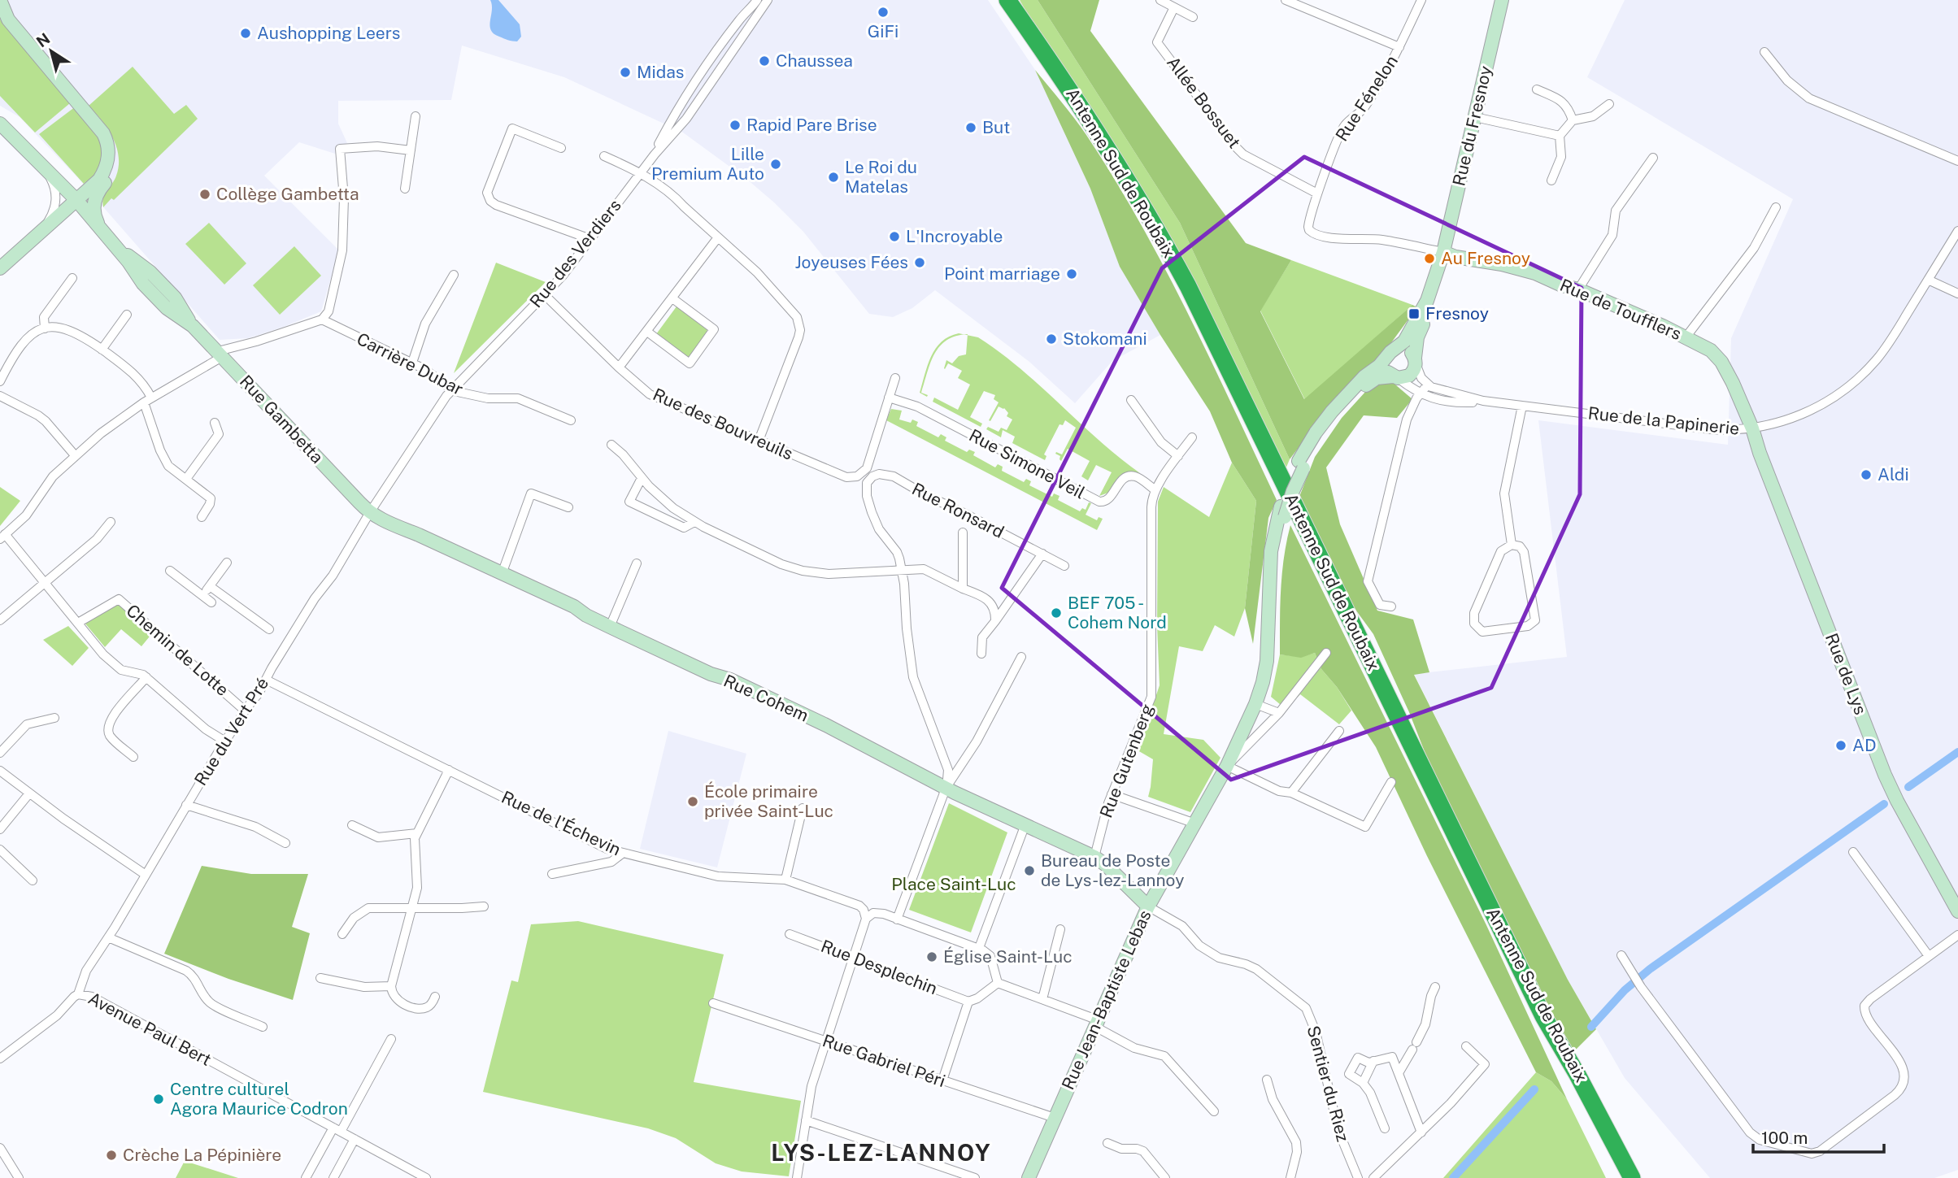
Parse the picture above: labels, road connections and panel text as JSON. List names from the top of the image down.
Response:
{
  "streets": {
    "highway": ["Antenne Sud de Roubaix"],
    "street": [
      "Rue Fénelon",
      "Allée Bossuet",
      "Rue du Fresnoy",
      "Rue des Verdiers",
      "Rue de Toufflers",
      "Carrière Dubar",
      "Rue Gambetta",
      "Rue de la Papinerie",
      "Rue des Bouvreuils",
      "Rue Simone Veil",
      "Rue Ronsard",
      "Chemin de Lotte",
      "Rue de Lys",
      "Rue Cohem",
      "Rue du Vert Pré",
      "Rue Gutenberg",
      "Rue de l'Échevin",
      "Rue Desplechin",
      "Rue Jean-Baptiste Lebas",
      "Avenue Paul Bert",
      "Rue Gabriel Péri",
      "Sentier du Riez"
    ]
  },
  "crossings": [
    ["Rue Fénelon", "Allée Bossuet"],
    ["Rue Fénelon", "Rue du Fresnoy"],
    ["Rue Fénelon", "Rue de Toufflers"],
    ["Rue du Fresnoy", "Rue de Toufflers"],
    ["Rue du Fresnoy", "Rue de la Papinerie"],
    ["Rue du Fresnoy", "Rue Jean-Baptiste Lebas"],
    ["Rue des Verdiers", "Carrière Dubar"],
    ["Rue des Verdiers", "Rue des Bouvreuils"],
    ["Rue des Verdiers", "Rue du Vert Pré"],
    ["Rue de Toufflers", "Rue de la Papinerie"],
    ["Rue de Toufflers", "Rue de Lys"],
    ["Carrière Dubar", "Rue du Vert Pré"],
    ["Rue Gambetta", "Rue Cohem"],
    ["Rue Gambetta", "Rue du Vert Pré"],
    ["Rue de la Papinerie", "Rue de Lys"],
    ["Rue de la Papinerie", "Rue Jean-Baptiste Lebas"],
    ["Rue des Bouvreuils", "Rue Ronsard"],
    ["Rue Simone Veil", "Rue Gutenberg"],
    ["Chemin de Lotte", "Rue du Vert Pré"],
    ["Rue Cohem", "Rue du Vert Pré"],
    ["Rue Cohem", "Rue Gutenberg"],
    ["Rue Cohem", "Rue Jean-Baptiste Lebas"],
    ["Rue Cohem", "Sentier du Riez"],
    ["Rue du Vert Pré", "Rue de l'Échevin"],
    ["Rue du Vert Pré", "Avenue Paul Bert"],
    ["Rue Jean-Baptiste Lebas", "Rue Gabriel Péri"],
    ["Rue Jean-Baptiste Lebas", "Sentier du Riez"]
  ],
  "districts": ["LYS-LEZ-LANNOY"],
  "parks": ["Place Saint-Luc"],
  "places": {
    "other": [
      "GiFi",
      "Aushopping Leers",
      "Chaussea",
      "Midas",
      "Rapid Pare Brise",
      "But",
      "Lille Premium Auto",
      "Le Roi du Matelas",
      "Collège Gambetta",
      "L'Incroyable",
      "Au Fresnoy",
      "Joyeuses Fées",
      "Point marriage",
      "Stokomani",
      "Aldi",
      "BEF 705 - Cohem Nord",
      "AD",
      "École primaire privée Saint-Luc",
      "Bureau de Poste de Lys-lez-Lannoy",
      "Église Saint-Luc",
      "Centre culturel Agora Maurice Codron",
      "Crèche La Pépinière"
    ],
    "transit": ["Fresnoy"]
  },
  "scale_bar": "100 m",
  "north": "top left"
}
